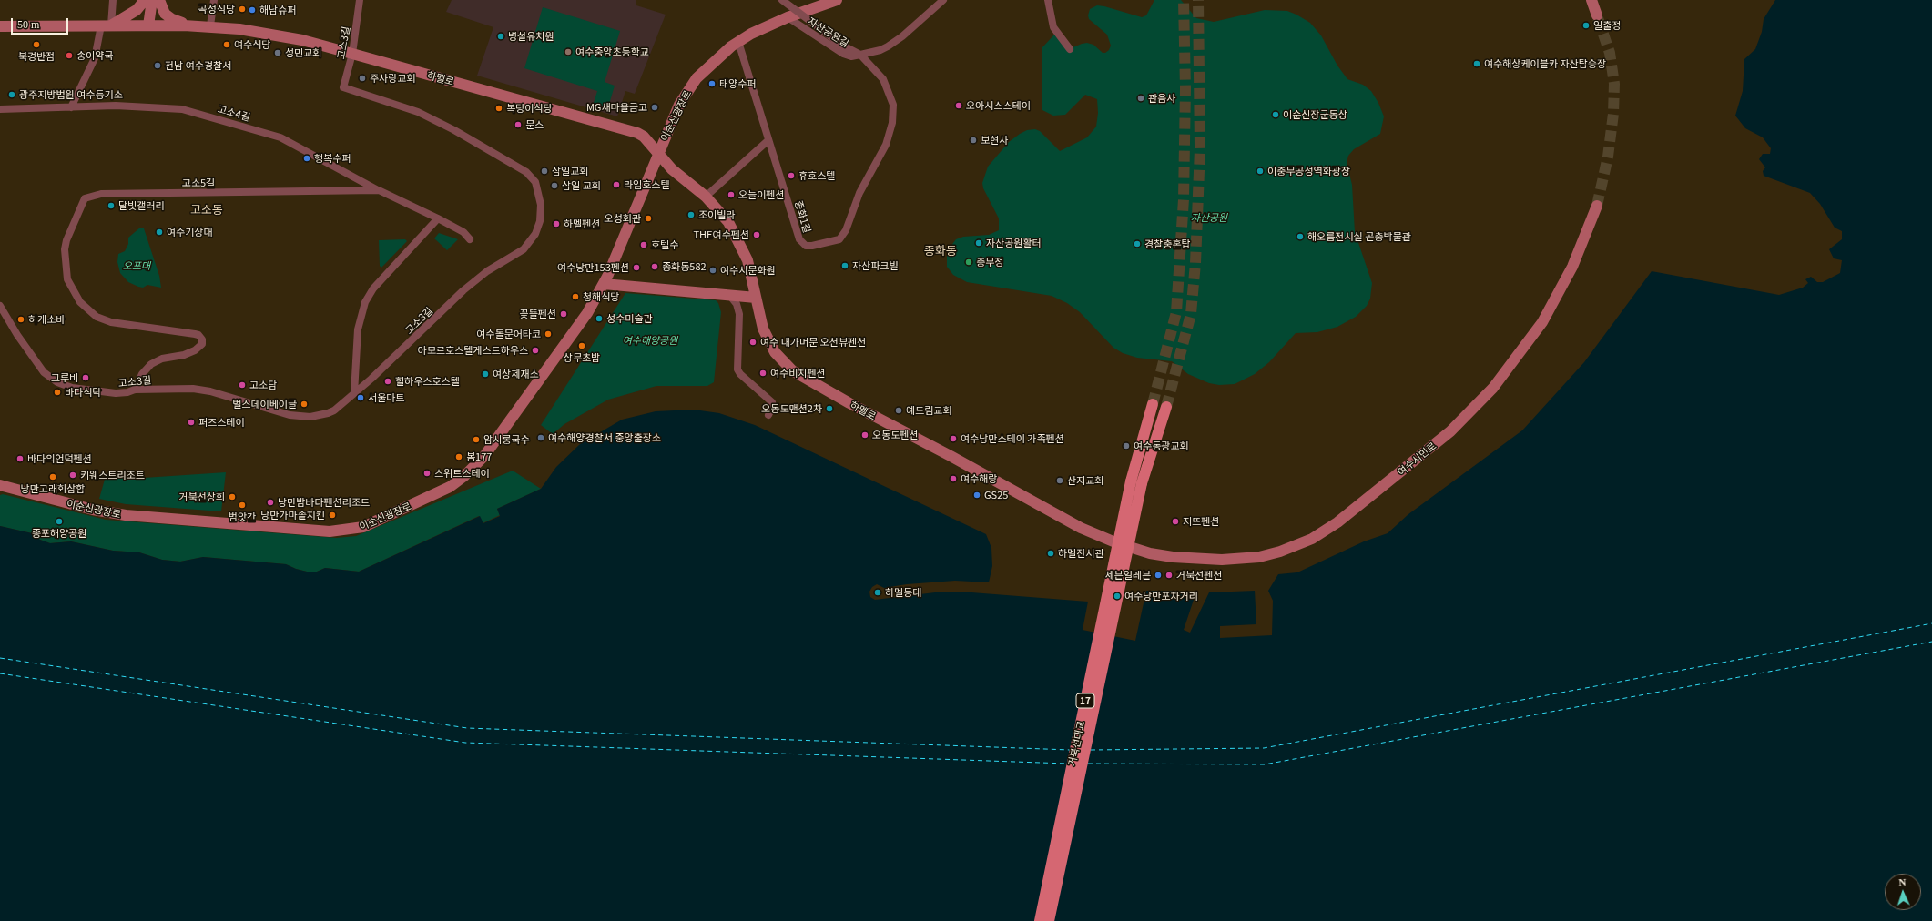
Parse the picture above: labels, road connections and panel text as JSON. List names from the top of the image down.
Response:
{
  "streets": {
    "main road": ["17", "거북선대교"],
    "street": [
      "자산공원길",
      "고소3길",
      "하멜로",
      "고소4길",
      "이순신광장로",
      "고소5길",
      "종화1길",
      "여수시민로"
    ]
  },
  "crossings": [
    ["자산공원길", "이순신광장로"],
    ["자산공원길", "종화1길"],
    ["고소3길", "하멜로"],
    ["고소3길", "고소5길"],
    ["하멜로", "이순신광장로"],
    ["하멜로", "여수시민로"],
    ["고소4길", "고소5길"],
    ["이순신광장로", "종화1길"]
  ],
  "districts": ["고소동", "종화동"],
  "parks": ["자산공원", "오포대", "여수해양공원"],
  "places": [
    "곡성식당",
    "해남슈퍼",
    "일출정",
    "병설유치원",
    "북경반점",
    "여수식당",
    "여수중앙초등학교",
    "성민교회",
    "송이약국",
    "여수해상케이블카 자산탑승장",
    "전남 여수경찰서",
    "주사랑교회",
    "태양수퍼",
    "광주지방법원 여수등기소",
    "관음사",
    "오아시스스테이",
    "MG새마을금고",
    "복덩이식당",
    "이순신장군동상",
    "문스",
    "보현사",
    "행복수퍼",
    "삼일교회",
    "이충무공성역화광장",
    "휴호스텔",
    "라임호스텔",
    "삼일 교회",
    "오늘이펜션",
    "달빛갤러리",
    "조이빌라",
    "오성회관",
    "하멜펜션",
    "여수기상대",
    "THE여수펜션",
    "해오름전시실 곤충박물관",
    "자산공원활터",
    "경찰충혼탑",
    "호텔수",
    "충무정",
    "자산파크빌",
    "종화동582",
    "여수낭만153펜션",
    "여수시문화원",
    "청해식당",
    "꽃뜰펜션",
    "성수미술관",
    "히게소바",
    "여수돌문어타코",
    "여수 내가머문 오션뷰펜션",
    "상무초밥",
    "아모르호스텔게스트하우스",
    "여수비치펜션",
    "여상제재소",
    "그루비",
    "힐하우스호스텔",
    "고소담",
    "바다식탁",
    "서울마트",
    "벌스데이베이글",
    "오동도맨션2차",
    "예드림교회",
    "퍼즈스테이",
    "오동도펜션",
    "여수해양경찰서 중앙출장소",
    "여수낭만스테이 가족펜션",
    "암시롱국수",
    "여수동광교회",
    "봄177",
    "바다의언덕펜션",
    "스위트스테이",
    "키웨스트리조트",
    "낭만고래회삼합",
    "여수해랑",
    "산지교회",
    "GS25",
    "거북선상회",
    "낭만밤바다펜션리조트",
    "범앗간",
    "낭만가마솥치킨",
    "종포해양공원",
    "지뜨펜션",
    "하멜전시관",
    "세븐일레븐",
    "거북선펜션",
    "하멜등대",
    "여수낭만포차거리"
  ],
  "scale_bar": "50 m",
  "north": "top"
}
